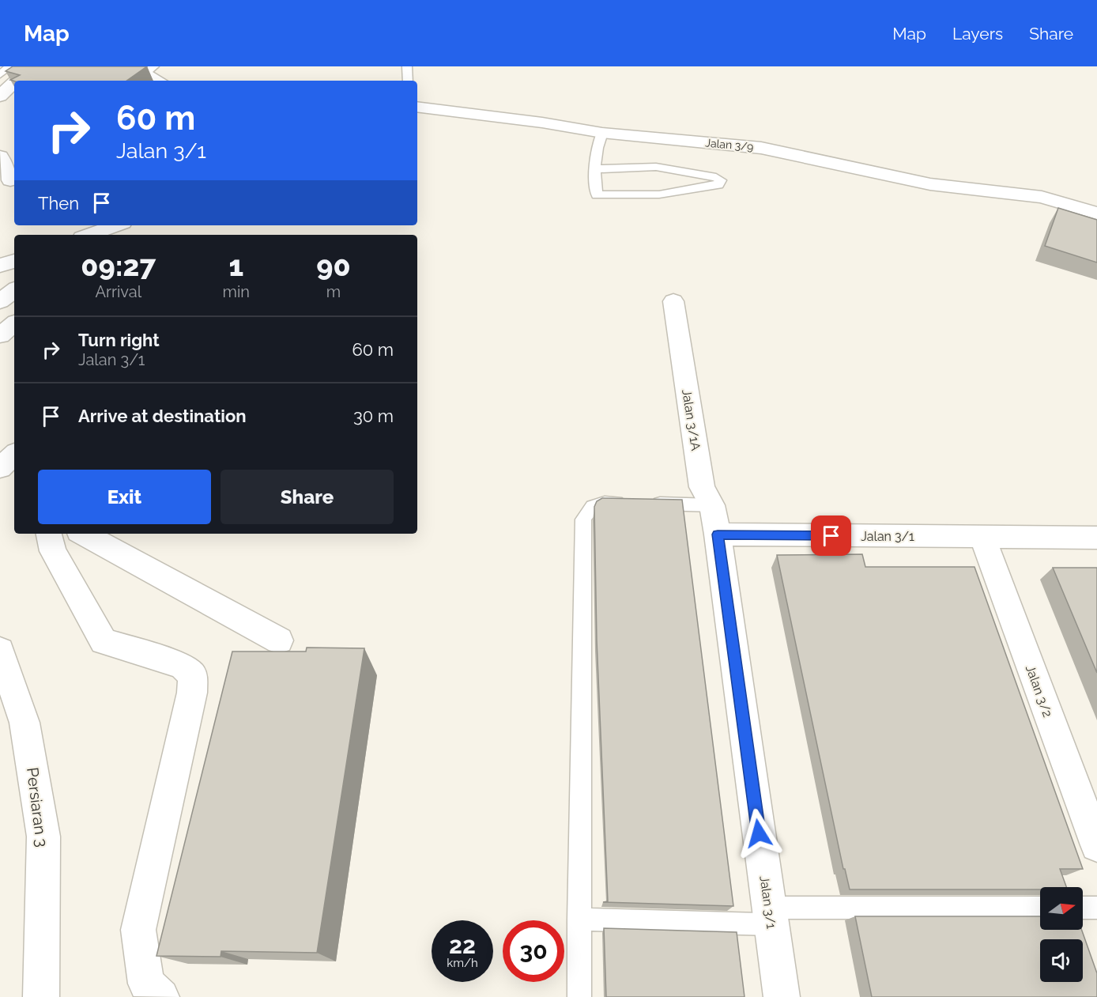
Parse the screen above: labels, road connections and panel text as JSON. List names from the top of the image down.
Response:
{
  "streets": {
    "street": [
      "Jalan 3/9",
      "Jalan 3/1A",
      "Jalan 3/1",
      "Jalan 3/2",
      "Persiaran 3"
    ]
  },
  "crossings": [
    ["Jalan 3/1A", "Jalan 3/1"],
    ["Jalan 3/1", "Jalan 3/2"]
  ],
  "north": "right",
  "page": {
    "header": "Map",
    "nav": ["Map", "Layers", "Share"],
    "turn": ["60 m", "Jalan 3/1"],
    "then": "Then",
    "eta": [
      "09:27",
      "Arrival",
      "1",
      "min",
      "90",
      "m"
    ],
    "list": [
      {
        "name": "Turn right",
        "note": "Jalan 3/1",
        "value": "60 m"
      },
      {
        "name": "Arrive at destination",
        "value": "30 m"
      }
    ],
    "buttons": ["Exit", "Share"],
    "speed": "22 km/h",
    "limit": "30"
  }
}
